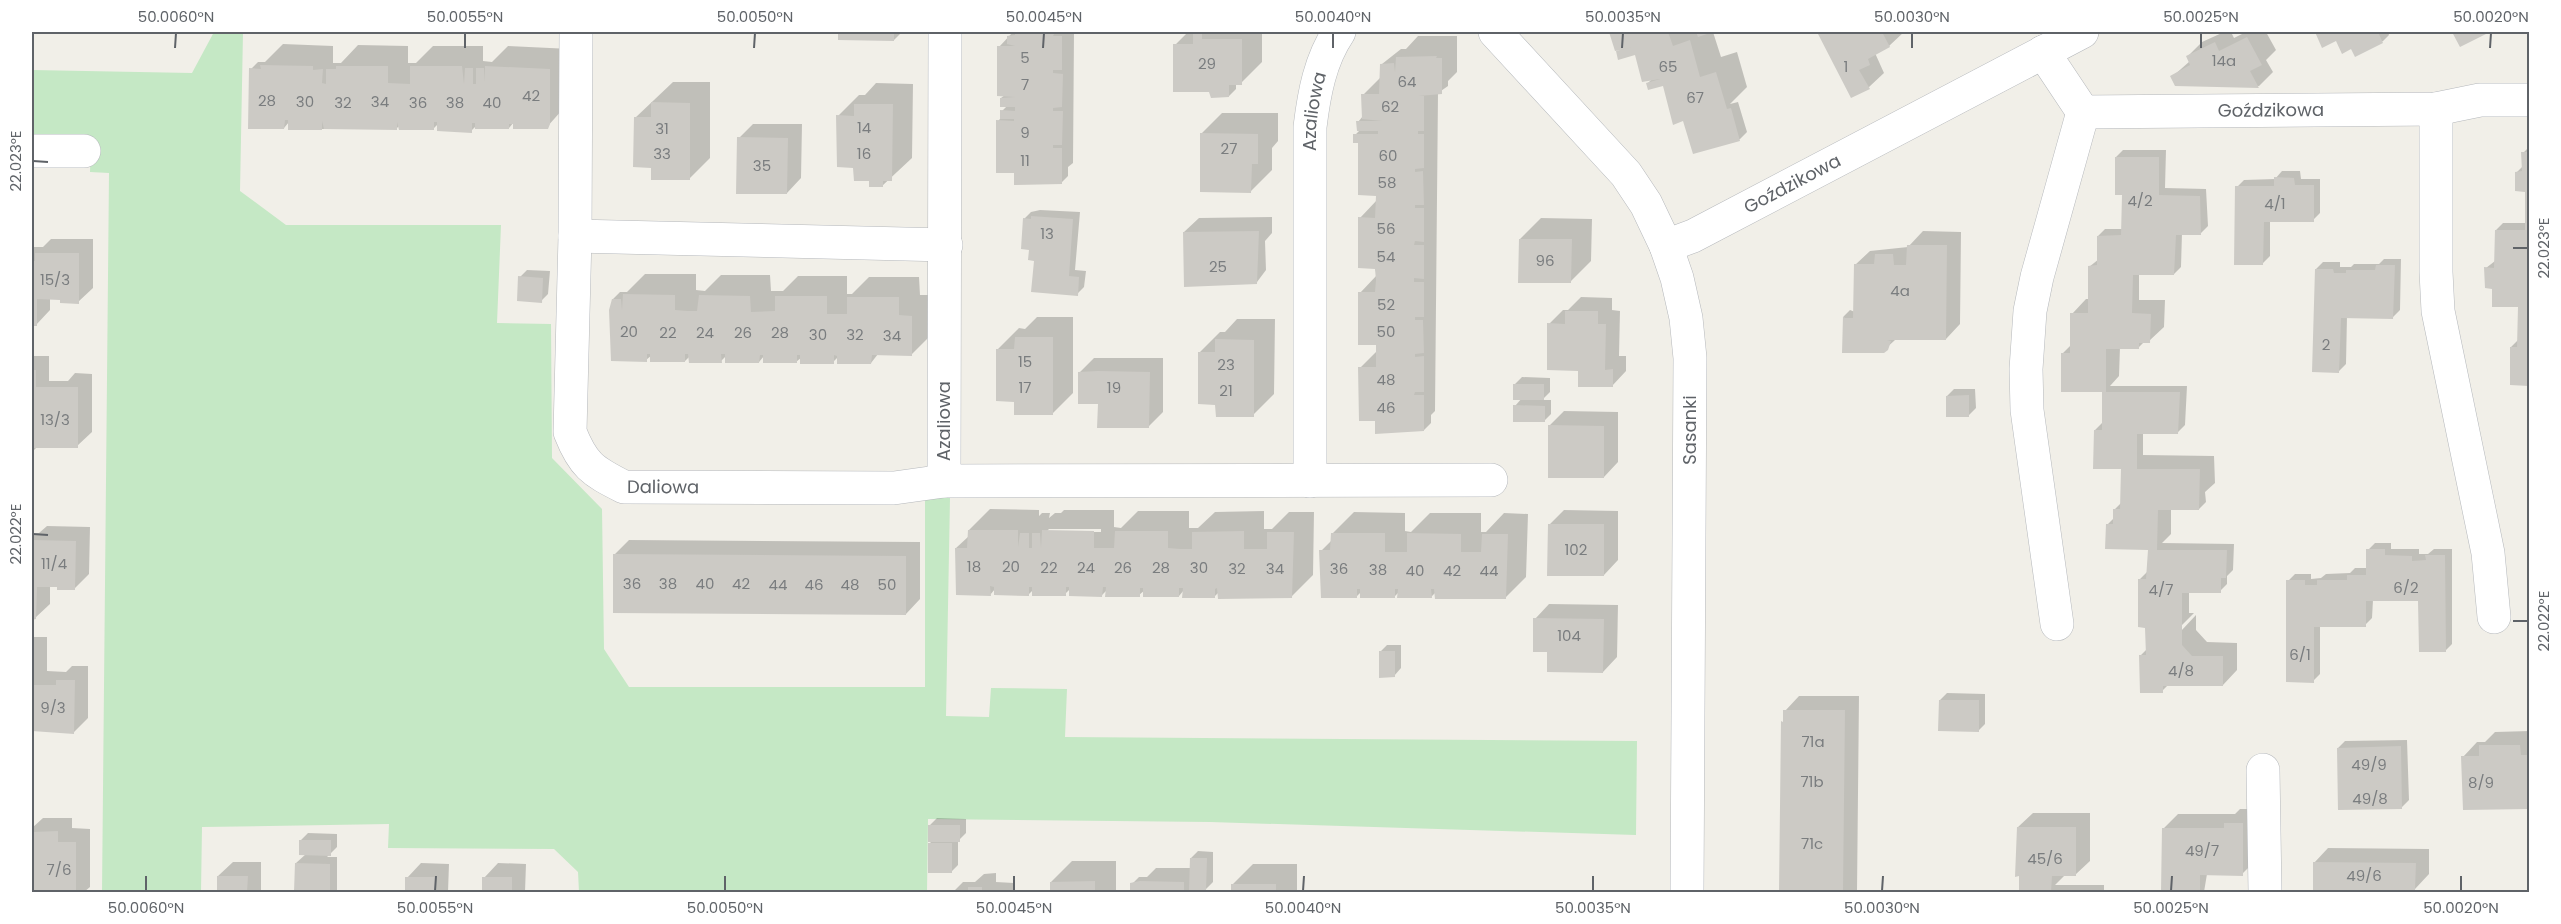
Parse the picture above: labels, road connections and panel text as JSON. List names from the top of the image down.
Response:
{
  "streets": {
    "street": [
      "Goździkowa",
      "Azaliowa",
      "Sasanki",
      "Daliowa"
    ]
  },
  "crossings": [
    ["Goździkowa", "Sasanki"],
    ["Azaliowa", "Daliowa"]
  ],
  "house_numbers": [
    "5",
    "14a",
    "29",
    "65",
    "1",
    "64",
    "7",
    "42",
    "67",
    "28",
    "30",
    "34",
    "32",
    "36",
    "38",
    "40",
    "62",
    "14",
    "31",
    "9",
    "27",
    "33",
    "16",
    "60",
    "11",
    "35",
    "58",
    "4/2",
    "4/1",
    "56",
    "13",
    "54",
    "96",
    "25",
    "15/3",
    "4a",
    "52",
    "20",
    "50",
    "22",
    "24",
    "26",
    "28",
    "30",
    "32",
    "34",
    "2",
    "15",
    "23",
    "48",
    "17",
    "19",
    "21",
    "46",
    "13/3",
    "102",
    "11/4",
    "18",
    "20",
    "22",
    "24",
    "26",
    "28",
    "30",
    "32",
    "34",
    "36",
    "38",
    "40",
    "42",
    "44",
    "36",
    "38",
    "40",
    "42",
    "44",
    "46",
    "48",
    "50",
    "6/2",
    "4/7",
    "104",
    "6/1",
    "4/8",
    "9/3",
    "71a",
    "49/9",
    "71b",
    "8/9",
    "49/8",
    "71c",
    "49/7",
    "45/6",
    "7/6",
    "49/6"
  ],
  "coordinates": [
    "50.0060°N",
    "50.0055°N",
    "50.0050°N",
    "50.0045°N",
    "50.0040°N",
    "50.0035°N",
    "50.0030°N",
    "50.0025°N",
    "50.0020°N",
    "22.023°E",
    "22.022°E"
  ]
}
